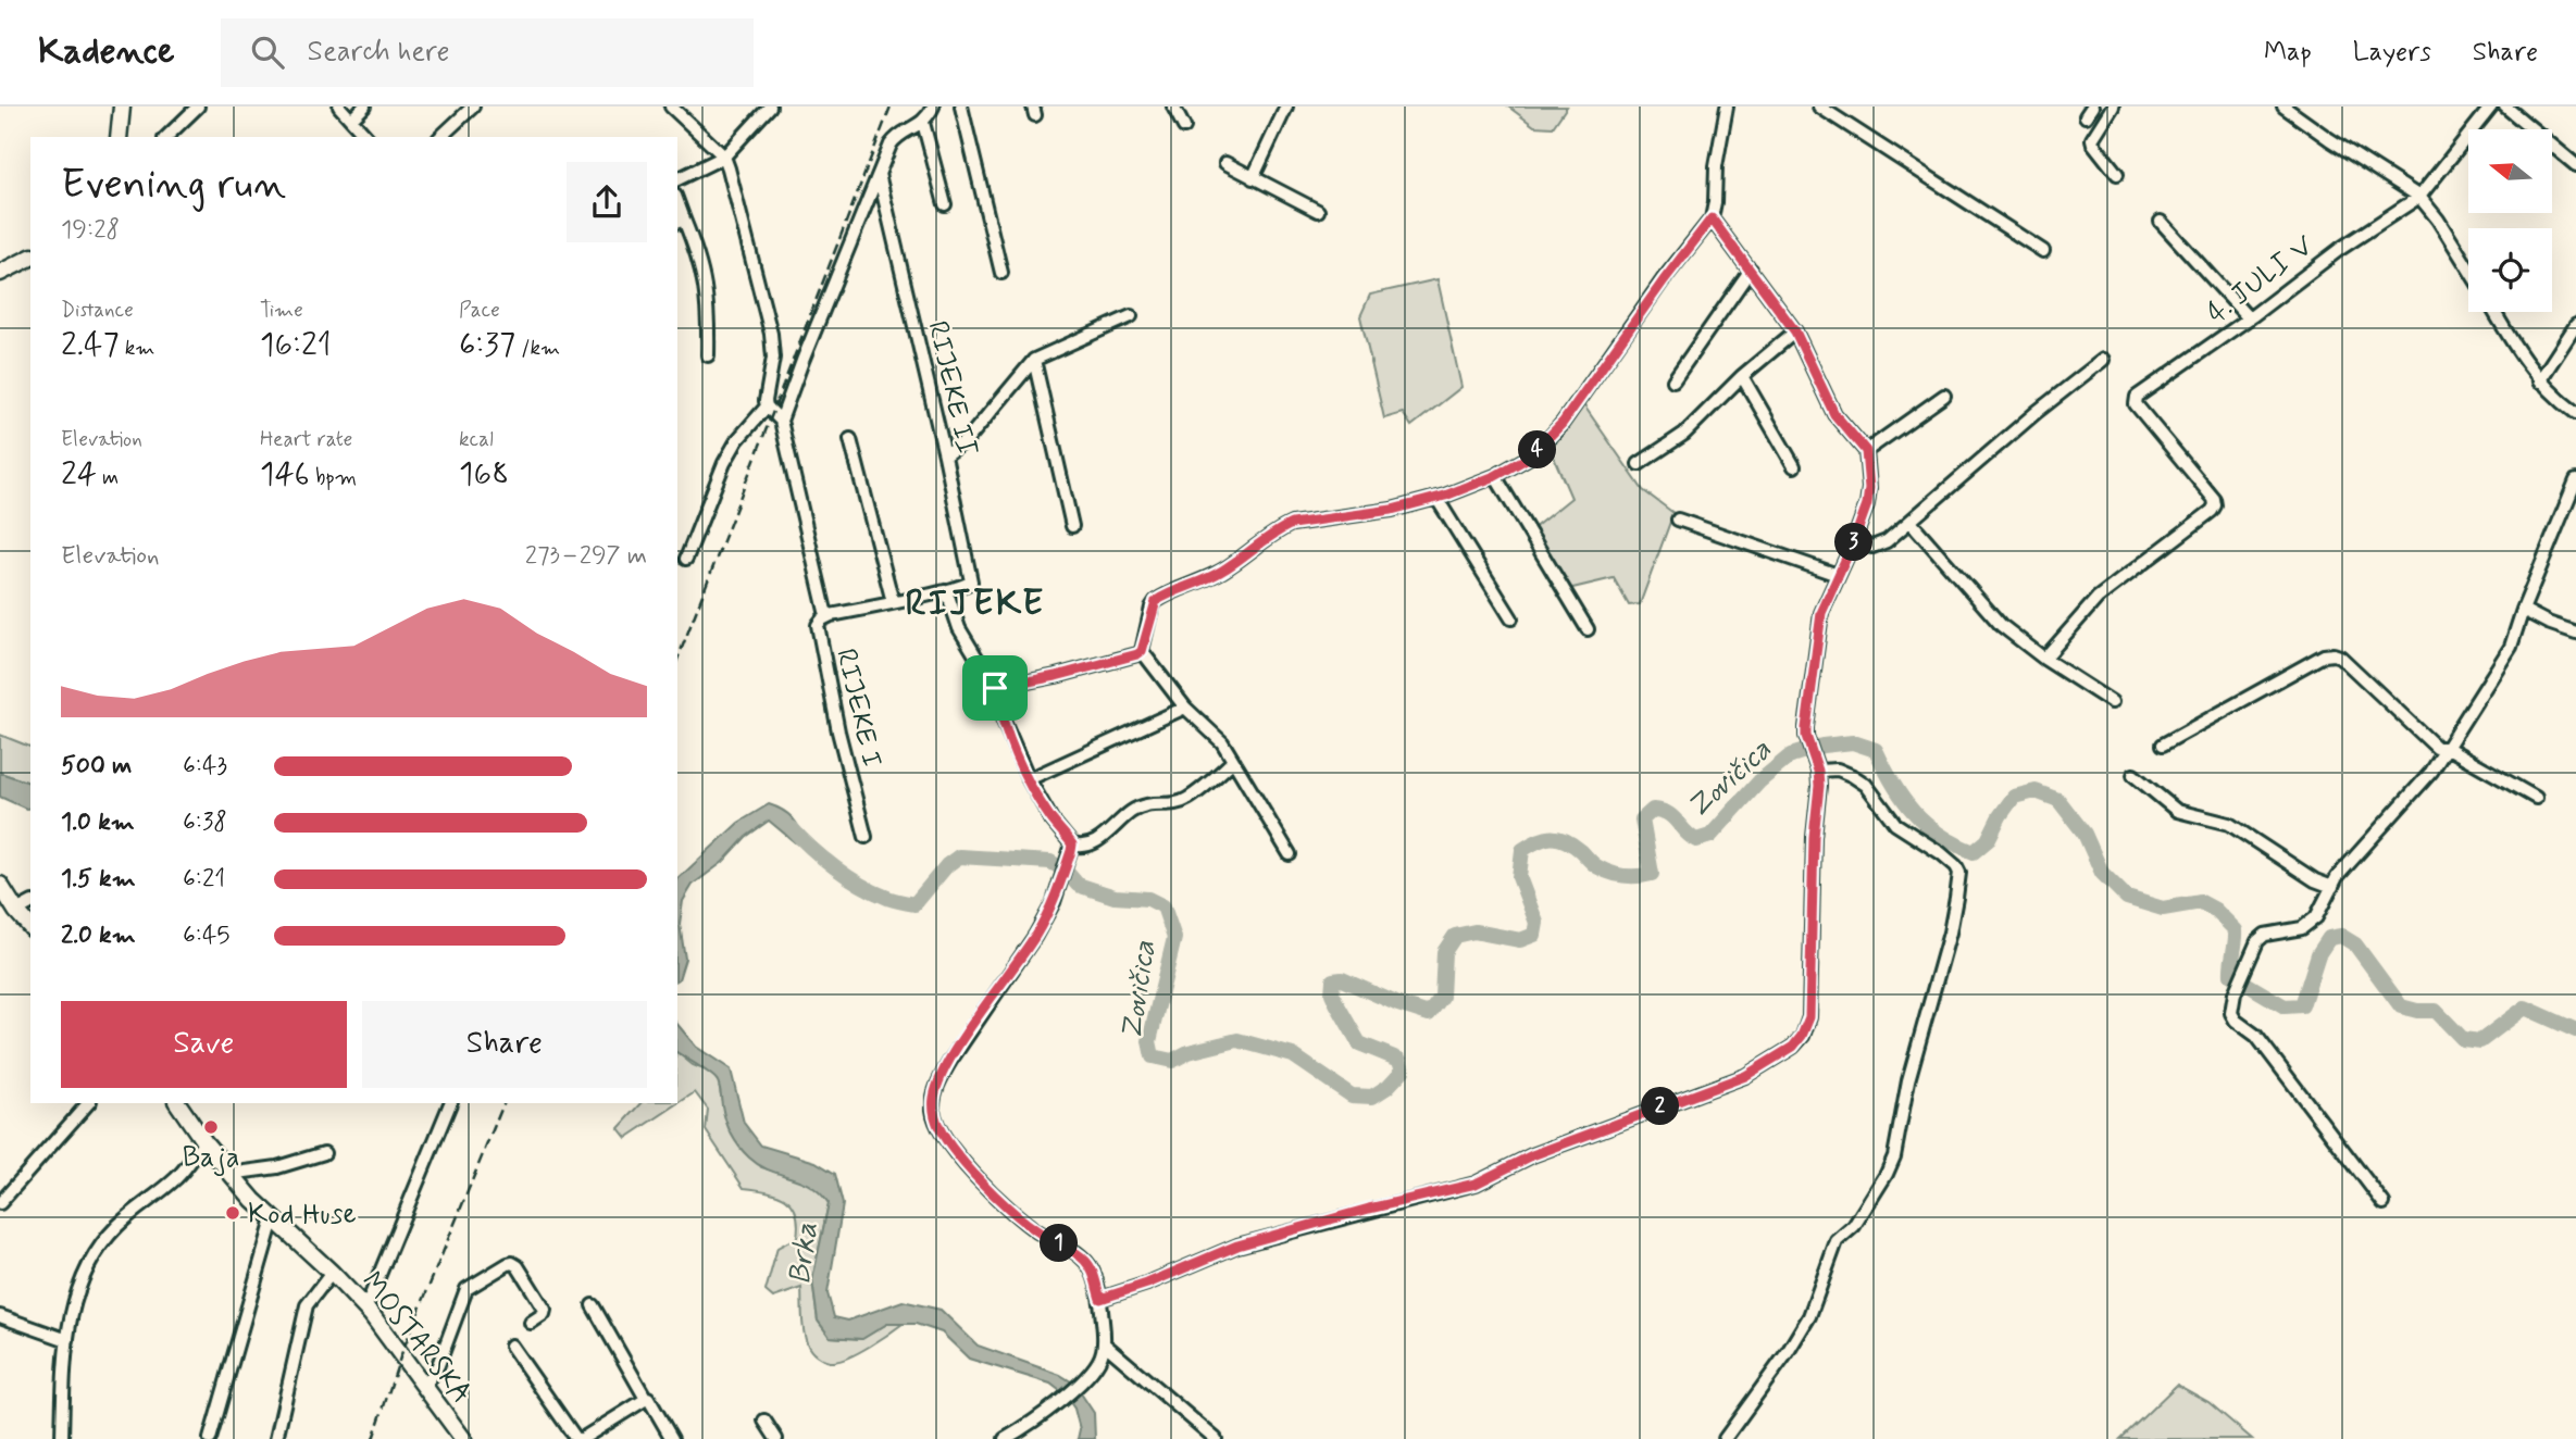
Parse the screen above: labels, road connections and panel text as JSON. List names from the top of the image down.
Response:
{
  "streets": {
    "main road": ["MOSTARSKA"],
    "street": ["4. JULI V", "RIJEKE II", "RIJEKE I"]
  },
  "crossings": [
    ["RIJEKE II", "RIJEKE I"]
  ],
  "districts": ["RIJEKE"],
  "water": ["Zovičica", "Brka"],
  "places": ["Baja", "Kod Huse"],
  "north": "left",
  "page": {
    "header": "Kadence",
    "search": "Search here",
    "nav": ["Map", "Layers", "Share"],
    "heading": ["Evening run", "19:28"],
    "stats": [
      ["Distance", "2.47 km"],
      ["Time", "16:21"],
      ["Pace", "6:37 /km"],
      ["Elevation", "24 m"],
      ["Heart rate", "146 bpm"],
      ["kcal", "168"]
    ],
    "pins": [
      "4",
      "3",
      "2",
      "1"
    ],
    "chart": ["Elevation", "273–297 m"],
    "list": [
      {
        "name": "500 m",
        "note": "6:43"
      },
      {
        "name": "1.0 km",
        "note": "6:38"
      },
      {
        "name": "1.5 km",
        "note": "6:21"
      },
      {
        "name": "2.0 km",
        "note": "6:45"
      }
    ],
    "buttons": ["Save", "Share"]
  }
}
